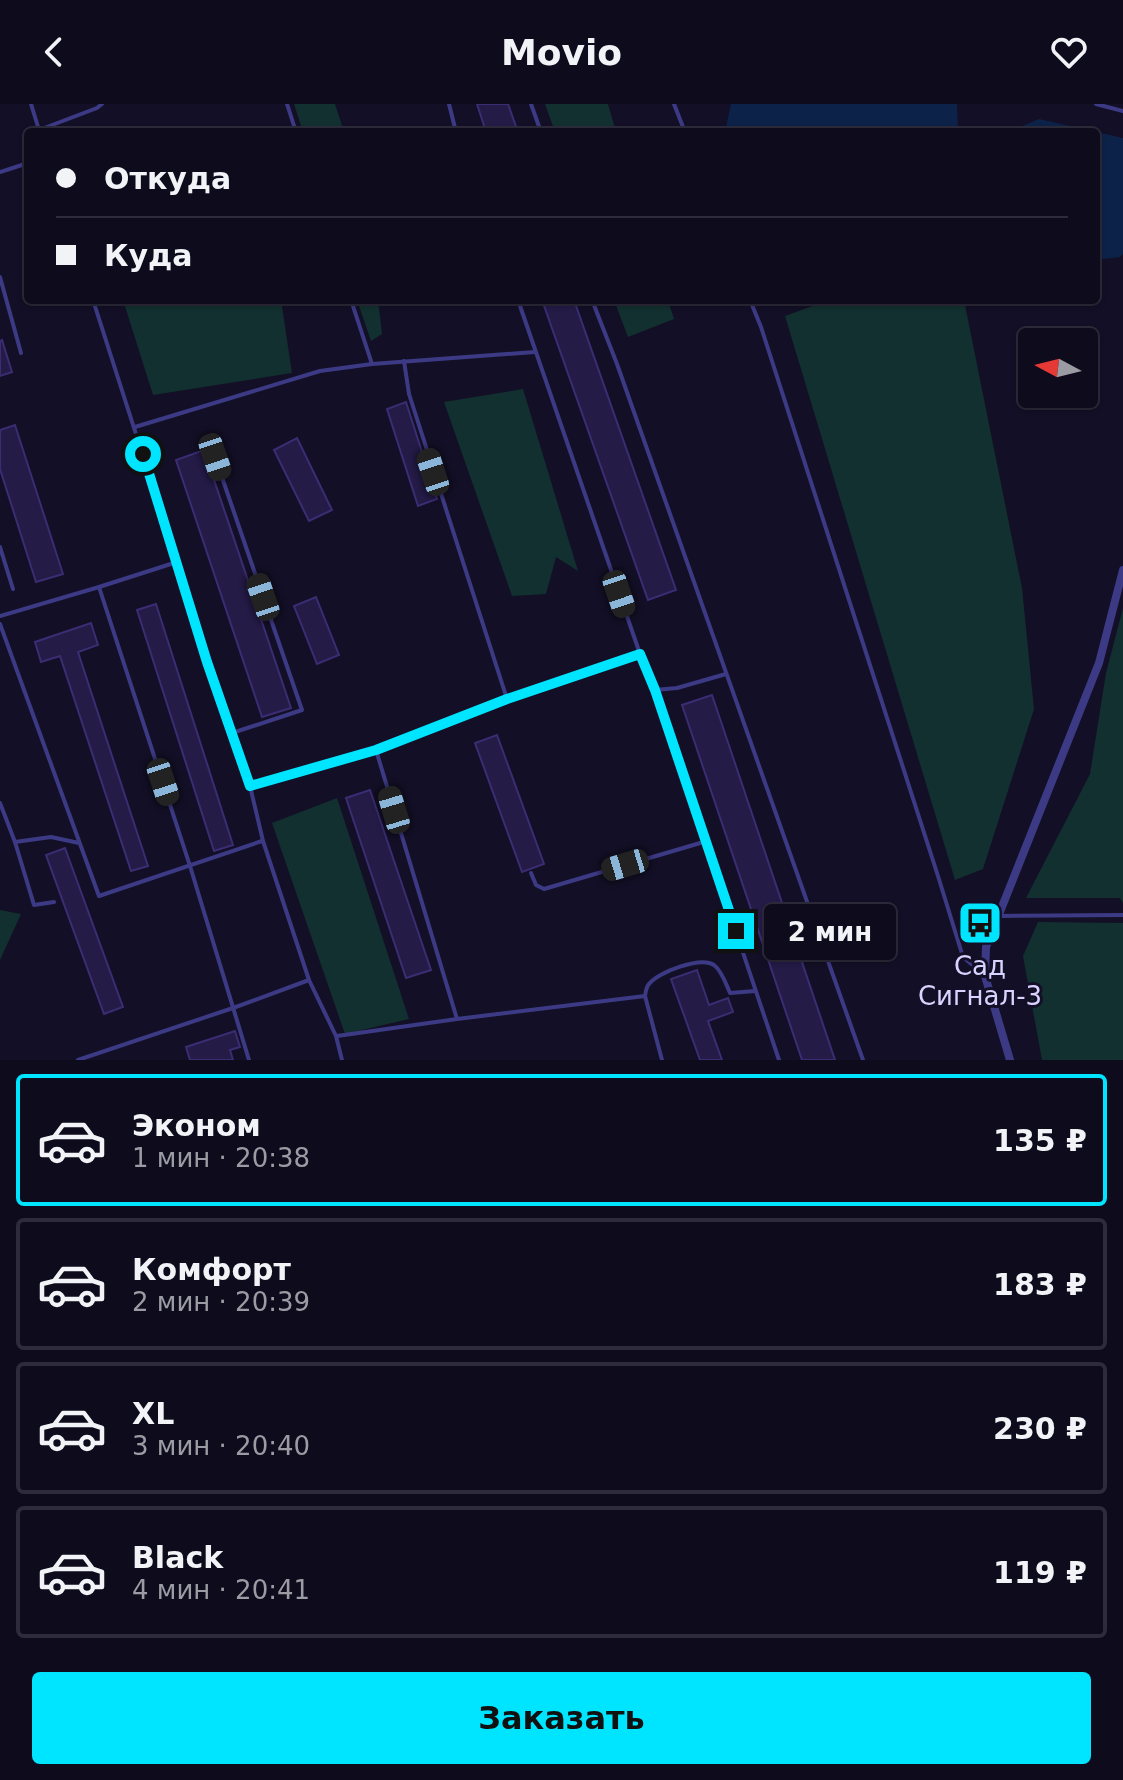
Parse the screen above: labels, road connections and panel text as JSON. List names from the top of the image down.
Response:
{
  "places": {
    "bus stop": ["Сад Сигнал-3"]
  },
  "north": "left",
  "page": {
    "header": "Movio",
    "banner": ["Откуда", "Куда"],
    "bubble": "2 мин",
    "list": [
      {
        "name": "Эконом",
        "note": "1 мин · 20:38",
        "value": "135 ₽"
      },
      {
        "name": "Комфорт",
        "note": "2 мин · 20:39",
        "value": "183 ₽"
      },
      {
        "name": "XL",
        "note": "3 мин · 20:40",
        "value": "230 ₽"
      },
      {
        "name": "Black",
        "note": "4 мин · 20:41",
        "value": "119 ₽"
      }
    ],
    "buttons": "Заказать"
  }
}
